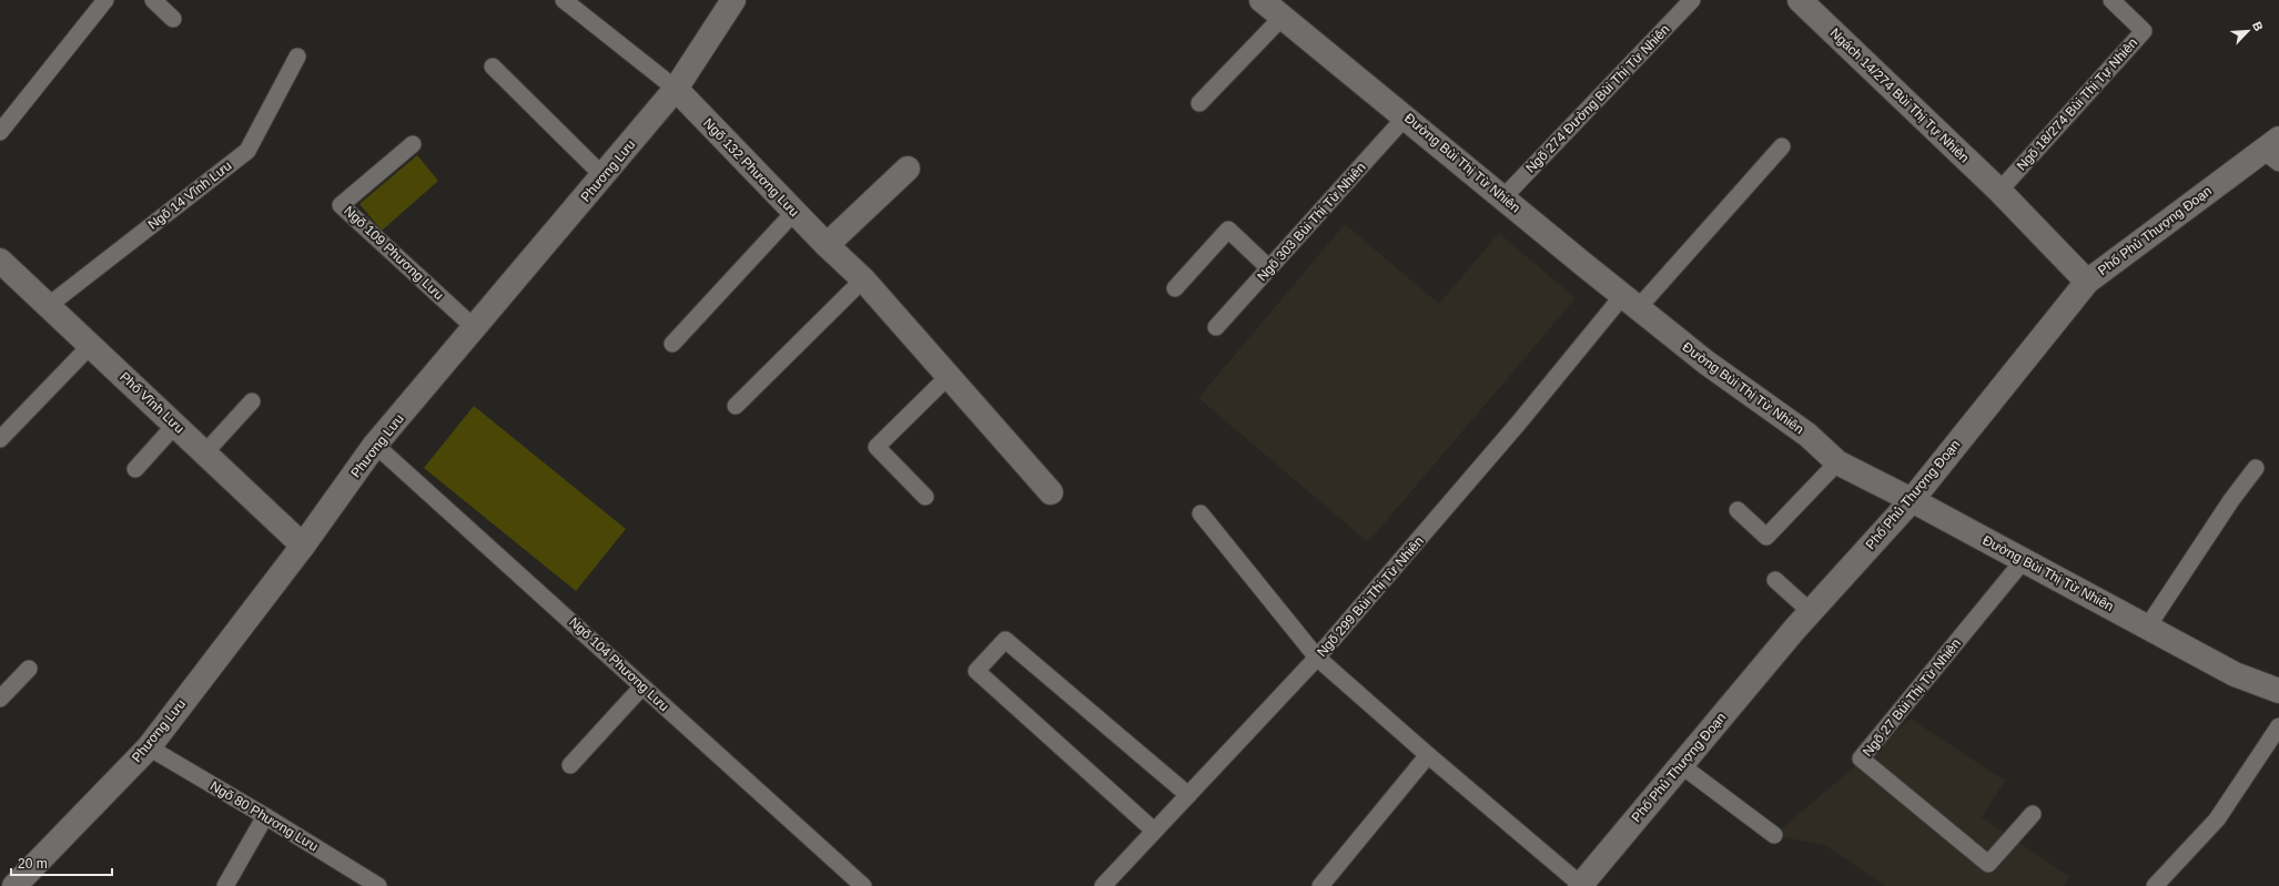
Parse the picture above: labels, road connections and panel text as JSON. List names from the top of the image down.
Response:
{
  "streets": {
    "street": [
      "Ngách 14/274 Bùi Thị Tự Nhiên",
      "Đường Bùi Thị Từ Nhiên",
      "Ngõ 132 Phương Lưu",
      "Phương Lưu",
      "Phố Phủ Thượng Đoạn",
      "Phố Vĩnh Lưu"
    ],
    "lane": [
      "Ngõ 274 Đường Bùi Thị Từ Nhiên",
      "Ngõ 18/274 Bùi Thị Tự Nhiên",
      "Ngõ 14 Vĩnh Lưu",
      "Ngõ 303 Bùi Thị Từ Nhiên",
      "Ngõ 109 Phương Lưu",
      "Ngõ 299 Bùi Thị Từ Nhiên",
      "Ngõ 104 Phương Lưu",
      "Ngõ 27 Bùi Thị Từ Nhiên",
      "Ngõ 80 Phương Lưu"
    ]
  },
  "crossings": [
    ["Ngách 14/274 Bùi Thị Tự Nhiên", "Ngõ 18/274 Bùi Thị Tự Nhiên"],
    ["Ngách 14/274 Bùi Thị Tự Nhiên", "Phố Phủ Thượng Đoạn"],
    ["Ngõ 274 Đường Bùi Thị Từ Nhiên", "Đường Bùi Thị Từ Nhiên"],
    ["Đường Bùi Thị Từ Nhiên", "Ngõ 303 Bùi Thị Từ Nhiên"],
    ["Đường Bùi Thị Từ Nhiên", "Phố Phủ Thượng Đoạn"],
    ["Đường Bùi Thị Từ Nhiên", "Ngõ 299 Bùi Thị Từ Nhiên"],
    ["Đường Bùi Thị Từ Nhiên", "Ngõ 27 Bùi Thị Từ Nhiên"],
    ["Ngõ 132 Phương Lưu", "Phương Lưu"],
    ["Phương Lưu", "Ngõ 109 Phương Lưu"],
    ["Phương Lưu", "Phố Vĩnh Lưu"],
    ["Phương Lưu", "Ngõ 104 Phương Lưu"],
    ["Phương Lưu", "Ngõ 80 Phương Lưu"],
    ["Ngõ 14 Vĩnh Lưu", "Phố Vĩnh Lưu"]
  ],
  "scale_bar": "20 m",
  "north": "top right"
}
